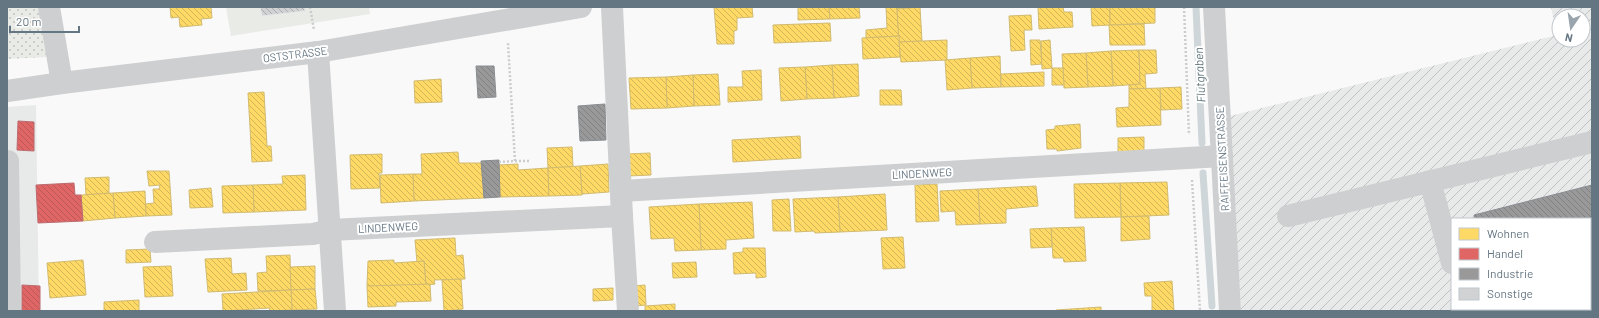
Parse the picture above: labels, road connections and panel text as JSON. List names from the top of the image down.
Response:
{
  "streets": {
    "street": ["OSTSTRASSE", "RAIFFEISENSTRASSE", "LINDENWEG"]
  },
  "crossings": [
    ["RAIFFEISENSTRASSE", "LINDENWEG"]
  ],
  "water": ["Flutgraben"],
  "legend": [
    "Wohnen",
    "Handel",
    "Industrie",
    "Sonstige"
  ],
  "scale_bar": "20 m",
  "north": "bottom"
}
